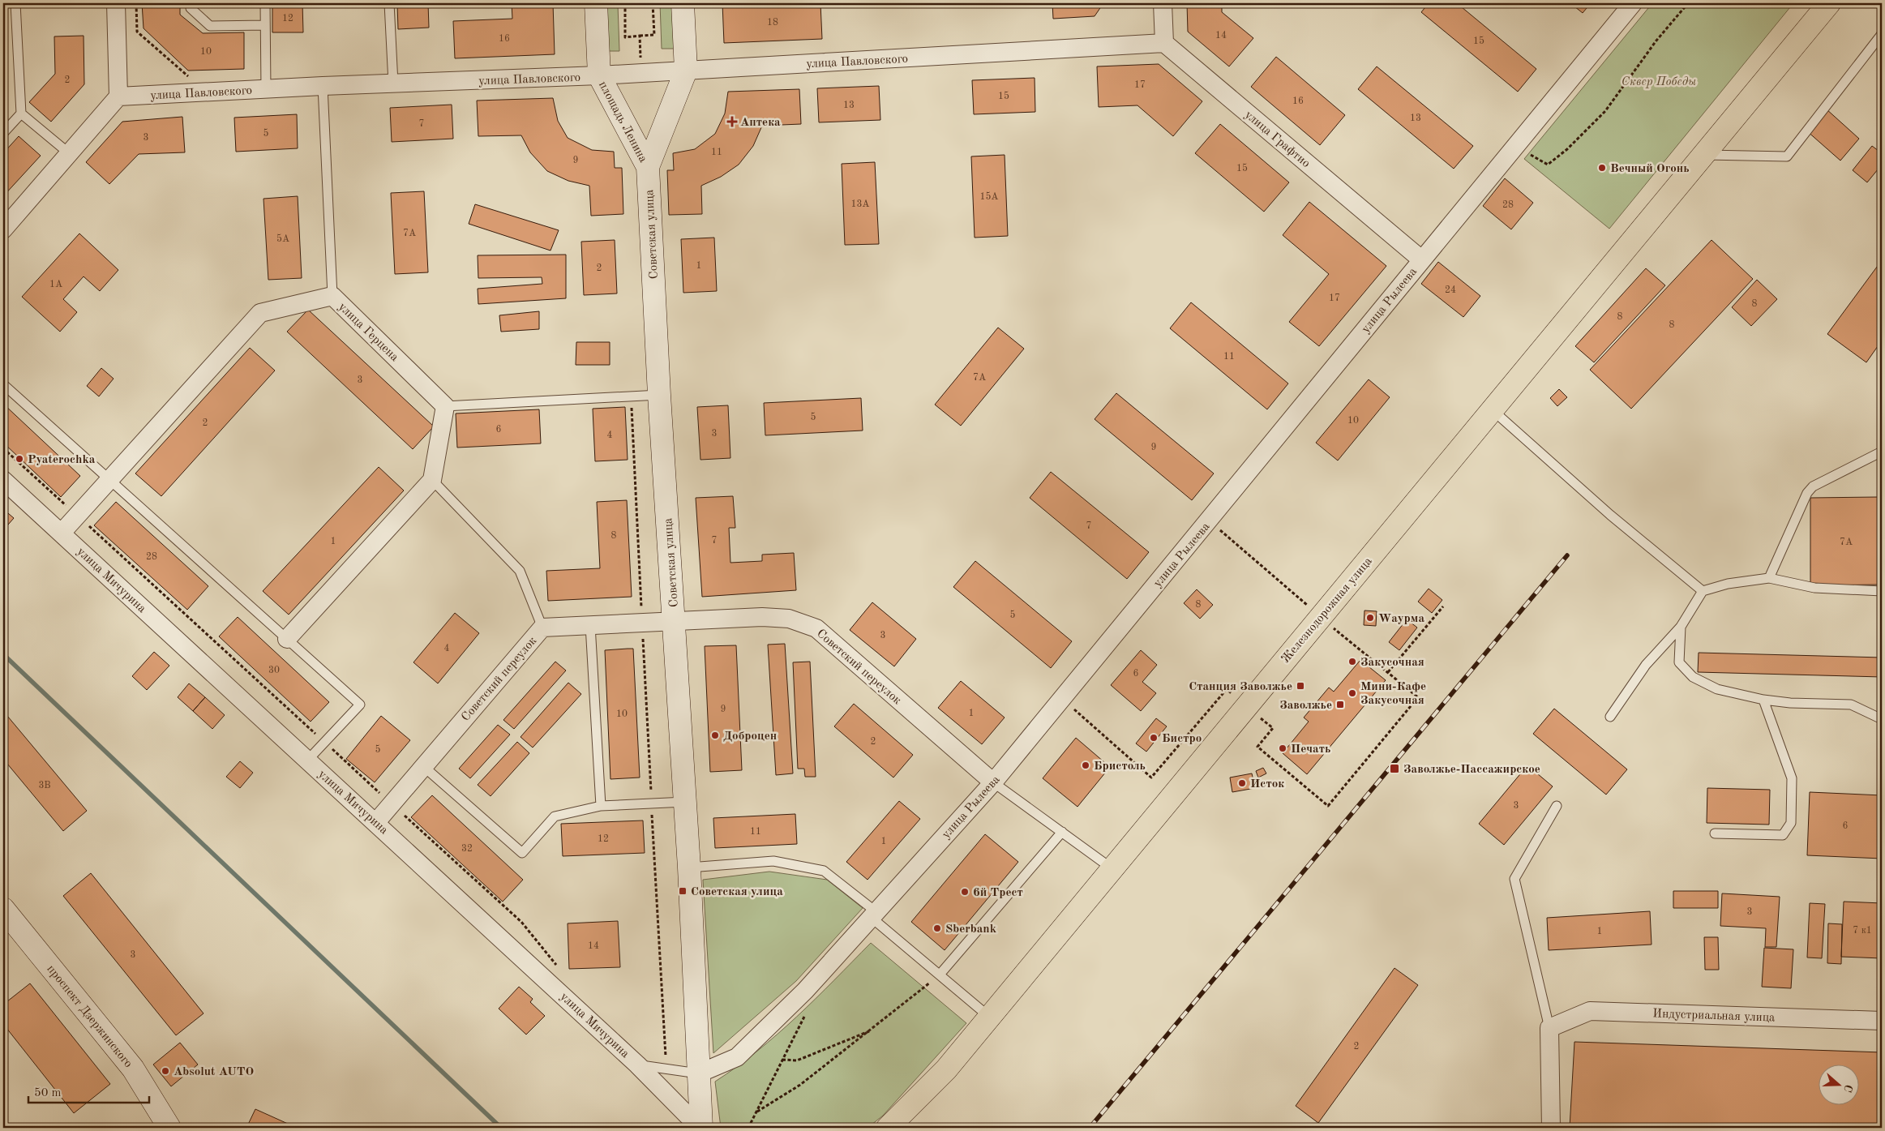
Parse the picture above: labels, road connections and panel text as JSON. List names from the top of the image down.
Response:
{
  "streets": {
    "main road": ["Железнодорожная улица"],
    "street": [
      "улица Павловского",
      "площадь Ленина",
      "улица Графтио",
      "Советская улица",
      "улица Рылеева",
      "улица Герцена",
      "улица Мичурина",
      "Советский переулок",
      "Индустриальная улица",
      "проспект Дзержинского"
    ]
  },
  "crossings": [
    ["улица Павловского", "площадь Ленина"],
    ["улица Павловского", "улица Графтио"],
    ["площадь Ленина", "Советская улица"],
    ["улица Графтио", "улица Рылеева"],
    ["Советская улица", "улица Рылеева"],
    ["Советская улица", "улица Мичурина"],
    ["Советская улица", "Советский переулок"],
    ["улица Рылеева", "Советский переулок"],
    ["улица Герцена", "улица Мичурина"],
    ["улица Мичурина", "Советский переулок"]
  ],
  "parks": ["Сквер Победы"],
  "places": {
    "health": ["Аптека"],
    "other": [
      "Вечный Огонь",
      "Pyaterochka",
      "Wаурма",
      "Закусочная",
      "Мини-Кафе Закусочная",
      "Доброцен",
      "Бистро",
      "Печать",
      "Бристоль",
      "Исток",
      "6й Трест",
      "Sberbank",
      "Absolut AUTO"
    ],
    "transit": [
      "Станция Заволжье",
      "Заволжье",
      "Заволжье-Пассажирское",
      "Советская улица"
    ]
  },
  "house_numbers": [
    "12",
    "18",
    "14",
    "16",
    "15",
    "10",
    "2",
    "17",
    "15",
    "16",
    "13",
    "13",
    "7",
    "5",
    "3",
    "11",
    "9",
    "15",
    "15А",
    "13А",
    "28",
    "7А",
    "5А",
    "1",
    "2",
    "1А",
    "24",
    "17",
    "8",
    "8",
    "8",
    "11",
    "7А",
    "3",
    "5",
    "10",
    "2",
    "6",
    "3",
    "4",
    "9",
    "7",
    "8",
    "7",
    "1",
    "7А",
    "28",
    "8",
    "5",
    "3",
    "4",
    "30",
    "6",
    "9",
    "1",
    "10",
    "2",
    "5",
    "3В",
    "3",
    "6",
    "11",
    "12",
    "1",
    "32",
    "3",
    "7 к1",
    "1",
    "14",
    "3",
    "2"
  ],
  "scale_bar": "50 m",
  "north": "right"
}
